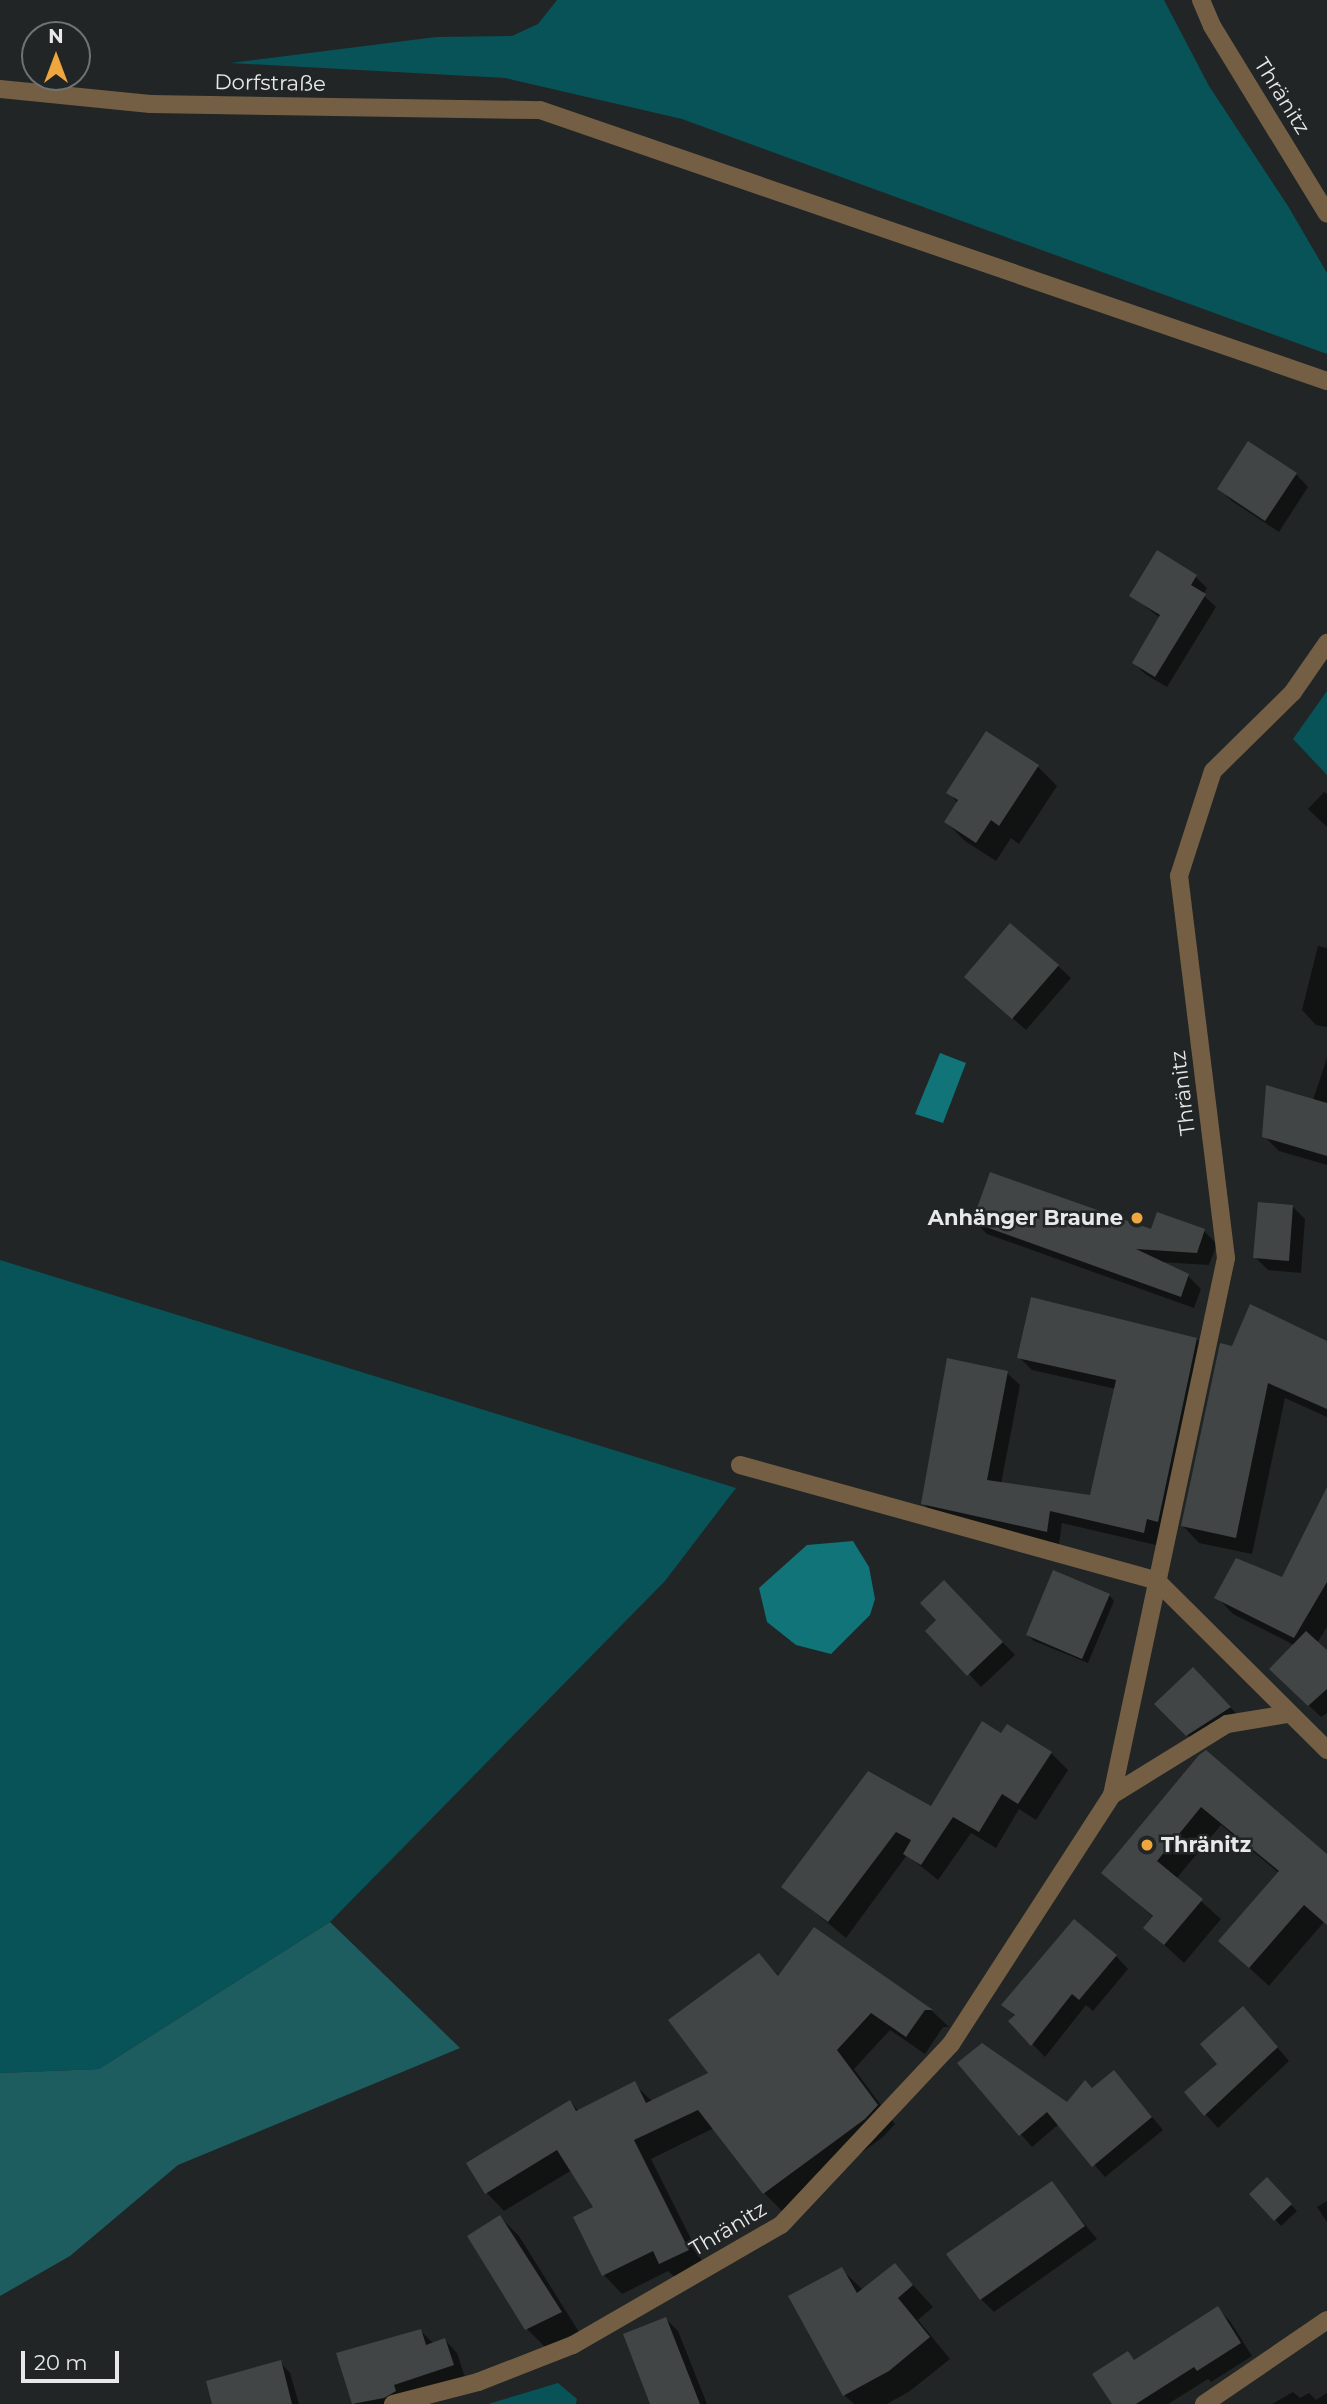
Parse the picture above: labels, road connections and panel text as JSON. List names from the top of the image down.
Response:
{
  "streets": {
    "street": ["Dorfstraße", "Thränitz"]
  },
  "places": ["Anhänger Braune", "Thränitz"],
  "scale_bar": "20 m",
  "north": "top"
}
